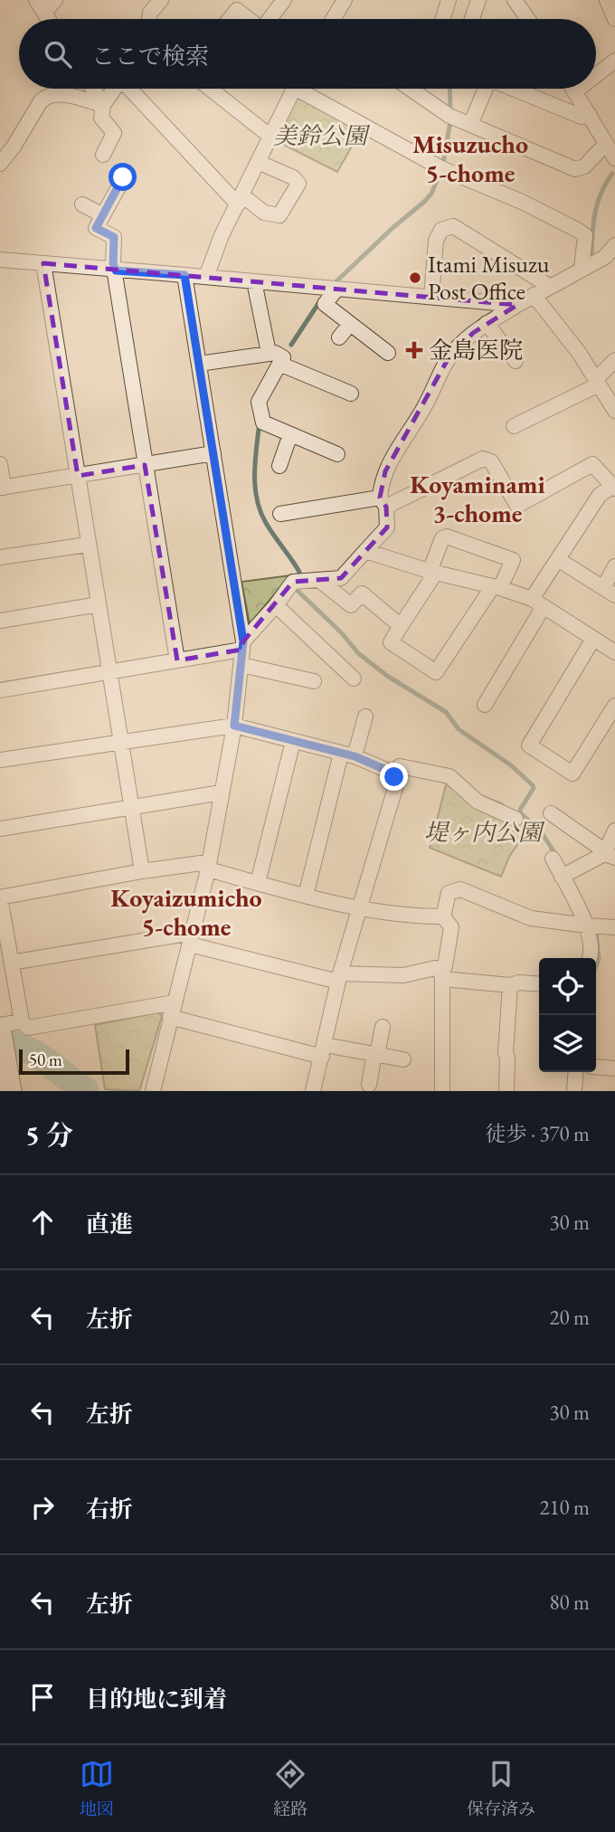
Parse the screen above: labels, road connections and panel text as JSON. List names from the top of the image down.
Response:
{
  "districts": ["Misuzucho 5-chome", "Koyaminami 3-chome", "Koyaizumicho 5-chome"],
  "parks": ["美鈴公園", "堤ヶ内公園"],
  "places": {
    "other": ["Itami Misuzu Post Office"],
    "health": ["金島医院"]
  },
  "scale_bar": "50 m",
  "page": {
    "search": "ここで検索",
    "scale": "50 m",
    "heading": ["5 分", "徒歩 · 370 m"],
    "list": [
      ["直進", "30 m"],
      ["左折", "20 m"],
      ["左折", "30 m"],
      ["右折", "210 m"],
      ["左折", "80 m"],
      "目的地に到着"
    ],
    "nav": ["地図", "経路", "保存済み"]
  }
}
